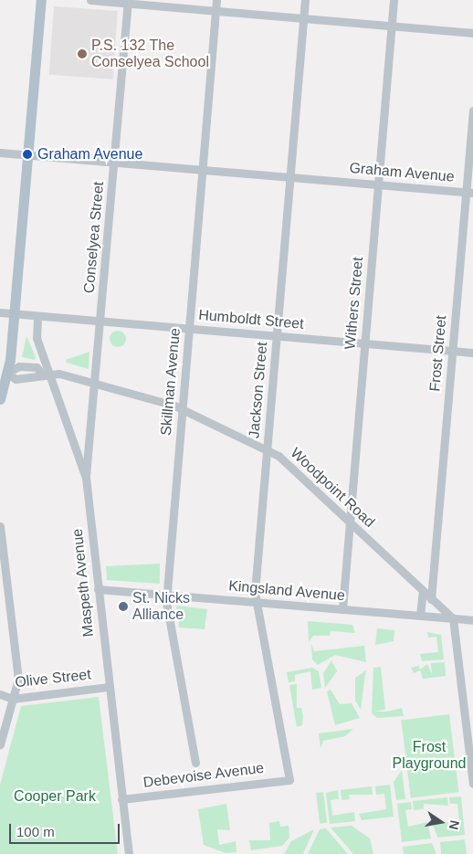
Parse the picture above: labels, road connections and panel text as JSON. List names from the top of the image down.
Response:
{
  "streets": {
    "street": [
      "Graham Avenue",
      "Conselyea Street",
      "Withers Street",
      "Humboldt Street",
      "Frost Street",
      "Skillman Avenue",
      "Jackson Street",
      "Woodpoint Road",
      "Maspeth Avenue",
      "Kingsland Avenue",
      "Olive Street",
      "Debevoise Avenue"
    ]
  },
  "crossings": [
    ["Graham Avenue", "Conselyea Street"],
    ["Graham Avenue", "Withers Street"],
    ["Graham Avenue", "Frost Street"],
    ["Graham Avenue", "Skillman Avenue"],
    ["Graham Avenue", "Jackson Street"],
    ["Conselyea Street", "Humboldt Street"],
    ["Conselyea Street", "Woodpoint Road"],
    ["Conselyea Street", "Maspeth Avenue"],
    ["Withers Street", "Humboldt Street"],
    ["Withers Street", "Woodpoint Road"],
    ["Withers Street", "Kingsland Avenue"],
    ["Humboldt Street", "Frost Street"],
    ["Humboldt Street", "Skillman Avenue"],
    ["Humboldt Street", "Jackson Street"],
    ["Humboldt Street", "Maspeth Avenue"],
    ["Frost Street", "Woodpoint Road"],
    ["Skillman Avenue", "Woodpoint Road"],
    ["Skillman Avenue", "Kingsland Avenue"],
    ["Jackson Street", "Woodpoint Road"],
    ["Jackson Street", "Kingsland Avenue"],
    ["Jackson Street", "Debevoise Avenue"],
    ["Woodpoint Road", "Maspeth Avenue"],
    ["Woodpoint Road", "Kingsland Avenue"],
    ["Maspeth Avenue", "Kingsland Avenue"],
    ["Maspeth Avenue", "Olive Street"],
    ["Maspeth Avenue", "Debevoise Avenue"]
  ],
  "parks": ["Frost Playground", "Cooper Park"],
  "places": ["P.S. 132 The Conselyea School", "Graham Avenue", "St. Nicks Alliance"],
  "scale_bar": "100 m",
  "north": "right"
}
